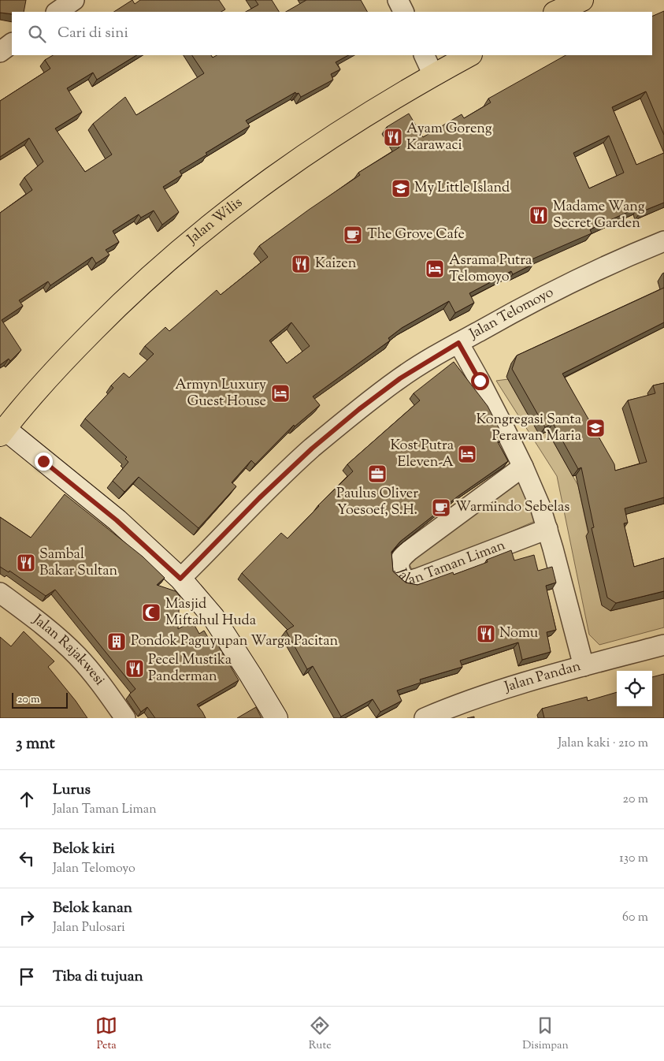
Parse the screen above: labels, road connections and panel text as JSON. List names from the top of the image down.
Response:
{
  "streets": {
    "main road": ["Jalan Wilis"],
    "street": [
      "Jalan Telomoyo",
      "Jalan Taman Liman",
      "Jalan Rajakwesi",
      "Jalan Pandan"
    ]
  },
  "places": {
    "restaurant": [
      "Ayam Goreng Karawaci",
      "Madame Wang Secret Garden",
      "Kaizen",
      "Sambal Bakar Sultan",
      "Nomu",
      "Pecel Mustika Panderman"
    ],
    "school or university": ["My Little Island", "Kongregasi Santa Perawan Maria"],
    "cafe": ["The Grove Cafe", "Warmindo Sebelas"],
    "hotel": ["Asrama Putra Telomoyo", "Armyn Luxury Guest House", "Kost Putra Eleven-A"],
    "office": ["Paulus Oliver Yoesoef, S.H."],
    "mosque": ["Masjid Miftahul Huda"],
    "building": ["Pondok Paguyupan Warga Pacitan"]
  },
  "scale_bar": "20 m",
  "page": {
    "search": "Cari di sini",
    "scale": "20 m",
    "heading": ["3 mnt", "Jalan kaki · 210 m"],
    "list": [
      ["Lurus", "Jalan Taman Liman", "20 m"],
      ["Belok kiri", "Jalan Telomoyo", "130 m"],
      ["Belok kanan", "Jalan Pulosari", "60 m"],
      "Tiba di tujuan"
    ],
    "nav": ["Peta", "Rute", "Disimpan"]
  }
}
